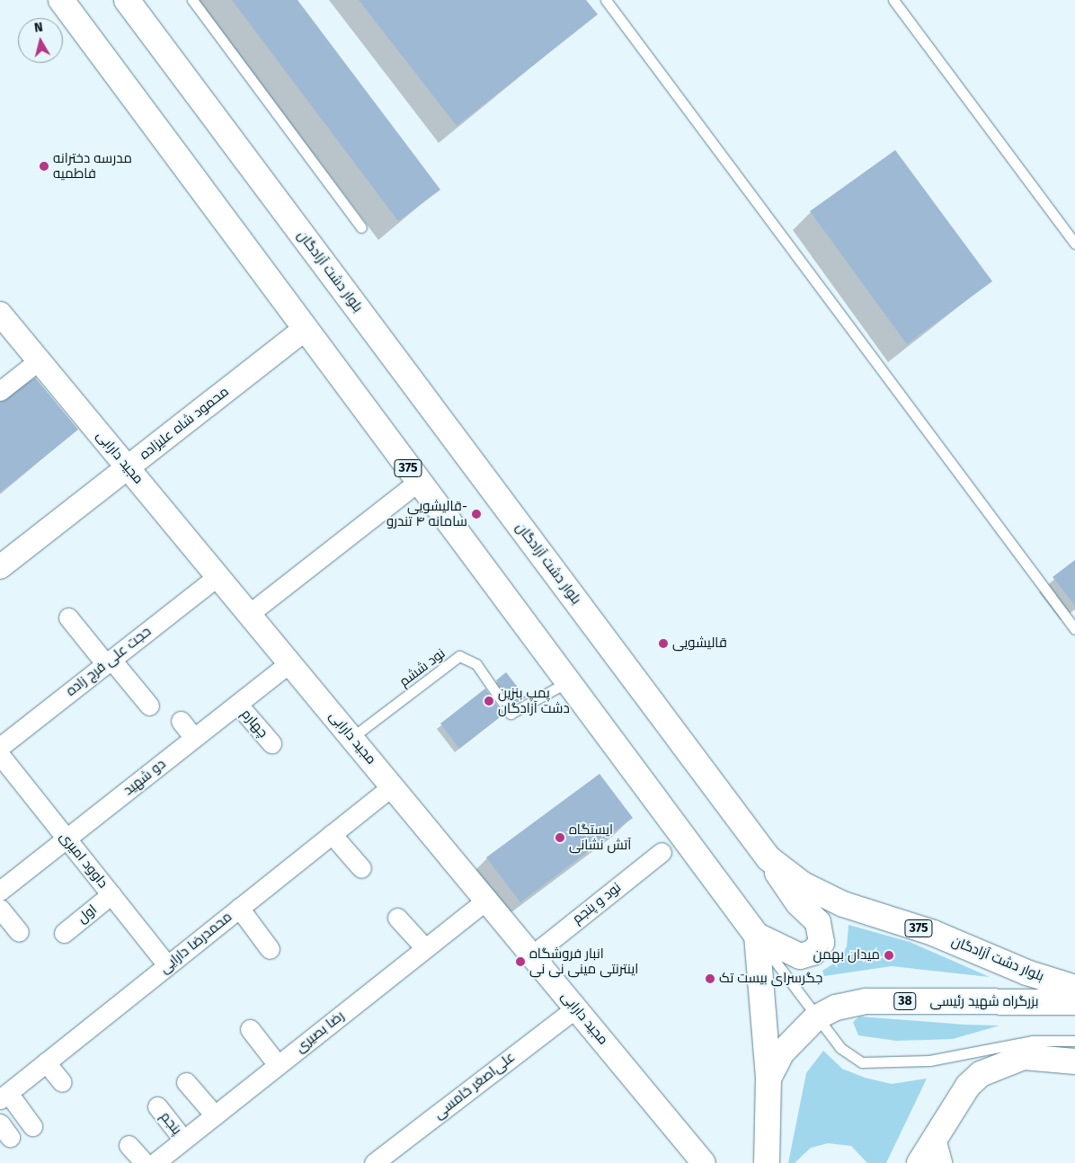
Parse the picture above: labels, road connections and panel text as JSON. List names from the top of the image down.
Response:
{
  "streets": {
    "main road": [
      "بلوار دشت آزادگان",
      "375",
      "38",
      "بزرگراه شهید رئیسی"
    ],
    "street": [
      "محمود شاه علیزاده",
      "مجید دارابی",
      "حجت علی فرج زاده",
      "چهارم",
      "دو شهید",
      "داوود امیری",
      "نود و پنجم",
      "اول",
      "محمدرضا دارایی",
      "رضا بصیری",
      "علی‌اصغر خامسی",
      "پنجم"
    ],
    "lane": ["نود ششم"]
  },
  "crossings": [
    ["محمود شاه علیزاده", "مجید دارابی"],
    ["محمود شاه علیزاده", "375"],
    ["مجید دارابی", "حجت علی فرج زاده"],
    ["مجید دارابی", "نود ششم"],
    ["مجید دارابی", "دو شهید"],
    ["مجید دارابی", "نود و پنجم"],
    ["مجید دارابی", "محمدرضا دارایی"],
    ["مجید دارابی", "رضا بصیری"],
    ["مجید دارابی", "علی‌اصغر خامسی"],
    ["375", "نود ششم"],
    ["چهارم", "دو شهید"],
    ["دو شهید", "داوود امیری"],
    ["داوود امیری", "اول"],
    ["داوود امیری", "محمدرضا دارایی"],
    ["رضا بصیری", "پنجم"]
  ],
  "places": [
    "مدرسه دخترانه فاطمیه",
    "قالیشویی- سامانه ۴ تندرو",
    "قالیشویی",
    "پمپ بنزین دشت آزادگان",
    "ایستگاه آتش نشانی",
    "میدان بهمن",
    "انبار فروشگاه اینترنتی مینی نی نی",
    "جگرسرای بیست تک"
  ],
  "north": "top"
}
